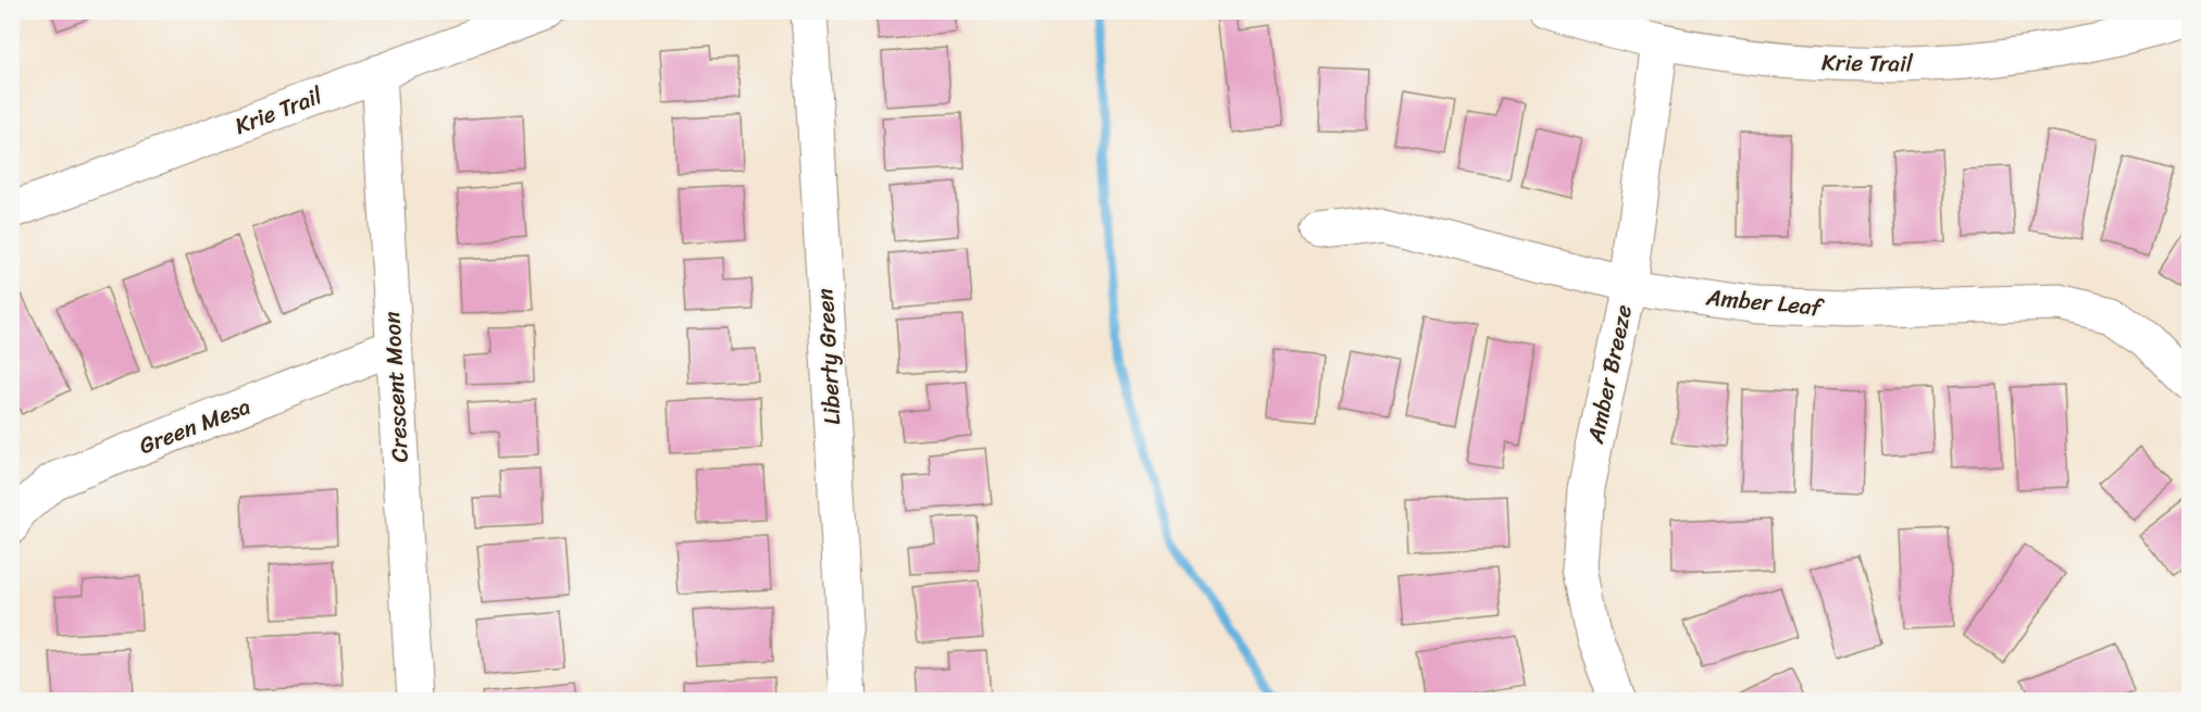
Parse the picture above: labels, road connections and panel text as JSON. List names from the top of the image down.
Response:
{
  "streets": {
    "street": [
      "Krie Trail",
      "Amber Leaf",
      "Liberty Green",
      "Amber Breeze",
      "Crescent Moon",
      "Green Mesa"
    ]
  },
  "crossings": [
    ["Krie Trail", "Amber Breeze"],
    ["Krie Trail", "Crescent Moon"],
    ["Amber Leaf", "Amber Breeze"],
    ["Crescent Moon", "Green Mesa"]
  ]
}
